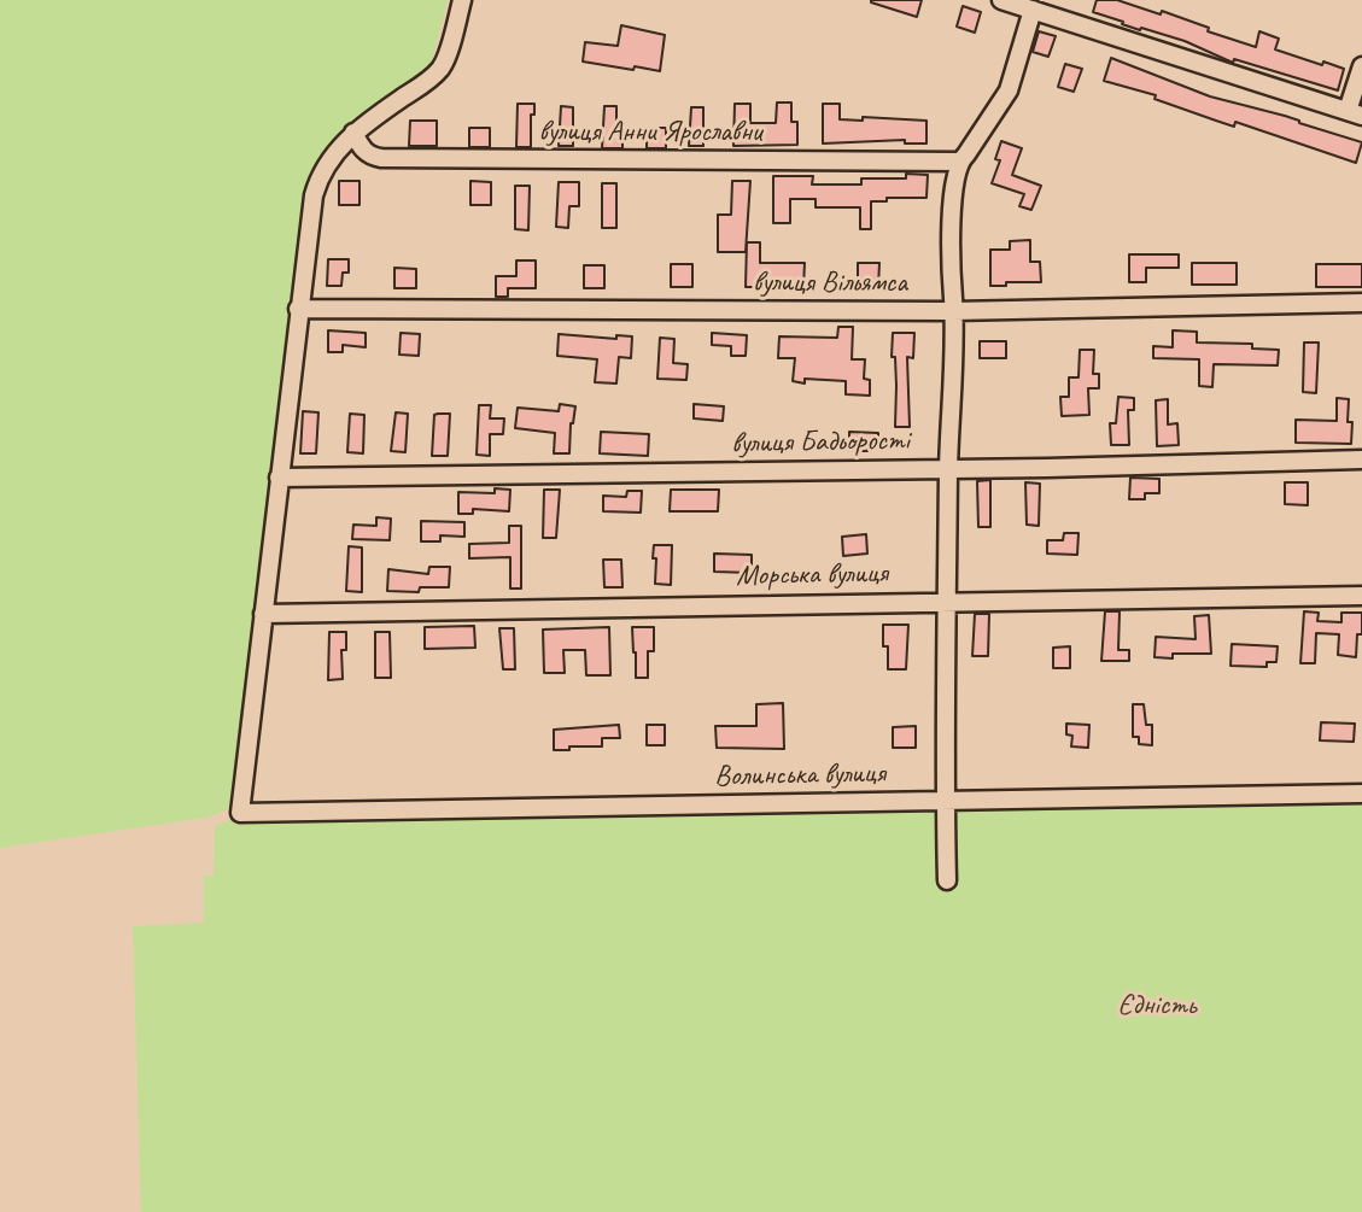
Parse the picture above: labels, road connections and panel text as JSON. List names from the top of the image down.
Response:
{
  "streets": {
    "street": [
      "вулиця Анни Ярославни",
      "вулиця Вільямса",
      "вулиця Бадьорості",
      "Морська вулиця",
      "Волинська вулиця"
    ]
  },
  "crossings": [
    ["Морська вулиця", "Волинська вулиця"]
  ],
  "parks": ["Єдність"]
}
